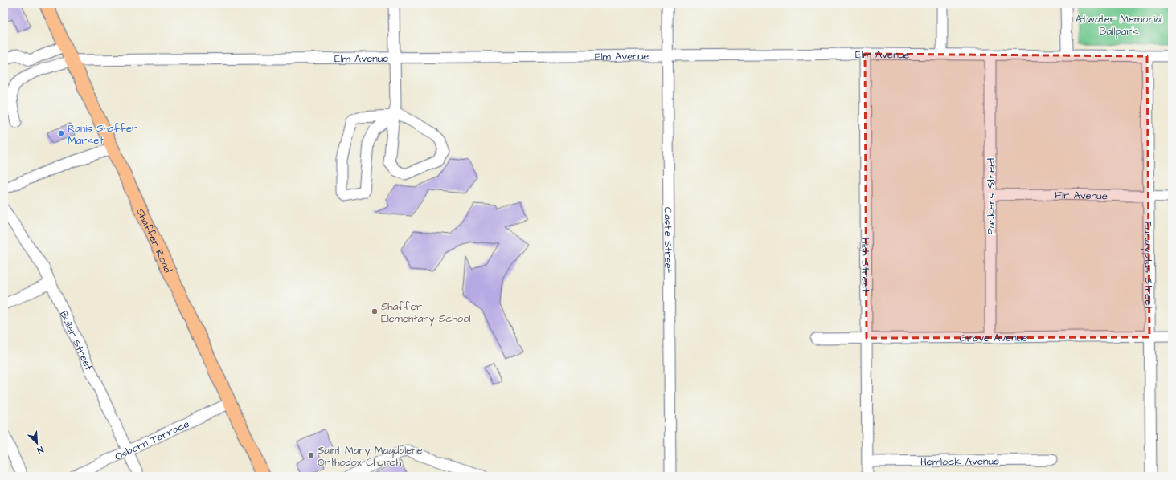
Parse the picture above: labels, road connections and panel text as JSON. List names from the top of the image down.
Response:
{
  "streets": {
    "main road": ["Shaffer Road"],
    "street": [
      "Elm Avenue",
      "Fir Avenue",
      "Packers Street",
      "Castle Street",
      "High Street",
      "Eucalyptus Street",
      "Grove Avenue",
      "Buller Street",
      "Osborn Terrace",
      "Hemlock Avenue"
    ]
  },
  "crossings": [
    ["Elm Avenue", "Packers Street"],
    ["Elm Avenue", "Shaffer Road"],
    ["Elm Avenue", "Castle Street"],
    ["Elm Avenue", "High Street"],
    ["Elm Avenue", "Eucalyptus Street"],
    ["Fir Avenue", "Packers Street"],
    ["Fir Avenue", "Eucalyptus Street"],
    ["Packers Street", "Grove Avenue"],
    ["Shaffer Road", "Osborn Terrace"],
    ["High Street", "Grove Avenue"],
    ["High Street", "Hemlock Avenue"],
    ["Eucalyptus Street", "Grove Avenue"],
    ["Buller Street", "Osborn Terrace"]
  ],
  "parks": ["Atwater Memorial Ballpark"],
  "places": ["Ranis Shaffer Market", "Shaffer Elementary School", "Saint Mary Magdalene Orthodox Church"],
  "north": "bottom right"
}
